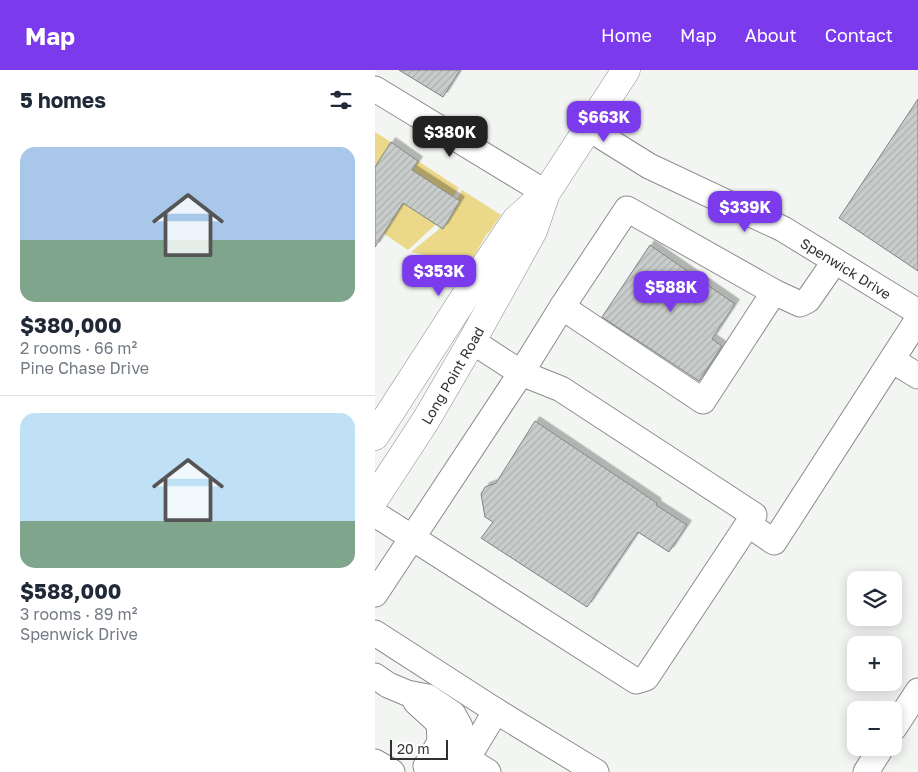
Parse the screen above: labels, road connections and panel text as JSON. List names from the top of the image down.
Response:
{
  "streets": {
    "main road": ["Long Point Road"],
    "street": ["Spenwick Drive"]
  },
  "crossings": [
    ["Spenwick Drive", "Long Point Road"]
  ],
  "scale_bar": "20 m",
  "page": {
    "header": "Map",
    "nav": [
      "Home",
      "Map",
      "About",
      "Contact"
    ],
    "heading": "5 homes",
    "price": [
      "$663K",
      "$380K",
      "$339K",
      "$353K",
      "$588K"
    ],
    "list": [
      {
        "name": "$380,000",
        "note": "2 rooms · 66 m² · Pine Chase Drive"
      },
      {
        "name": "$588,000",
        "note": "3 rooms · 89 m² · Spenwick Drive"
      }
    ],
    "map_buttons": ["+", "−"],
    "scale": "20 m"
  }
}
